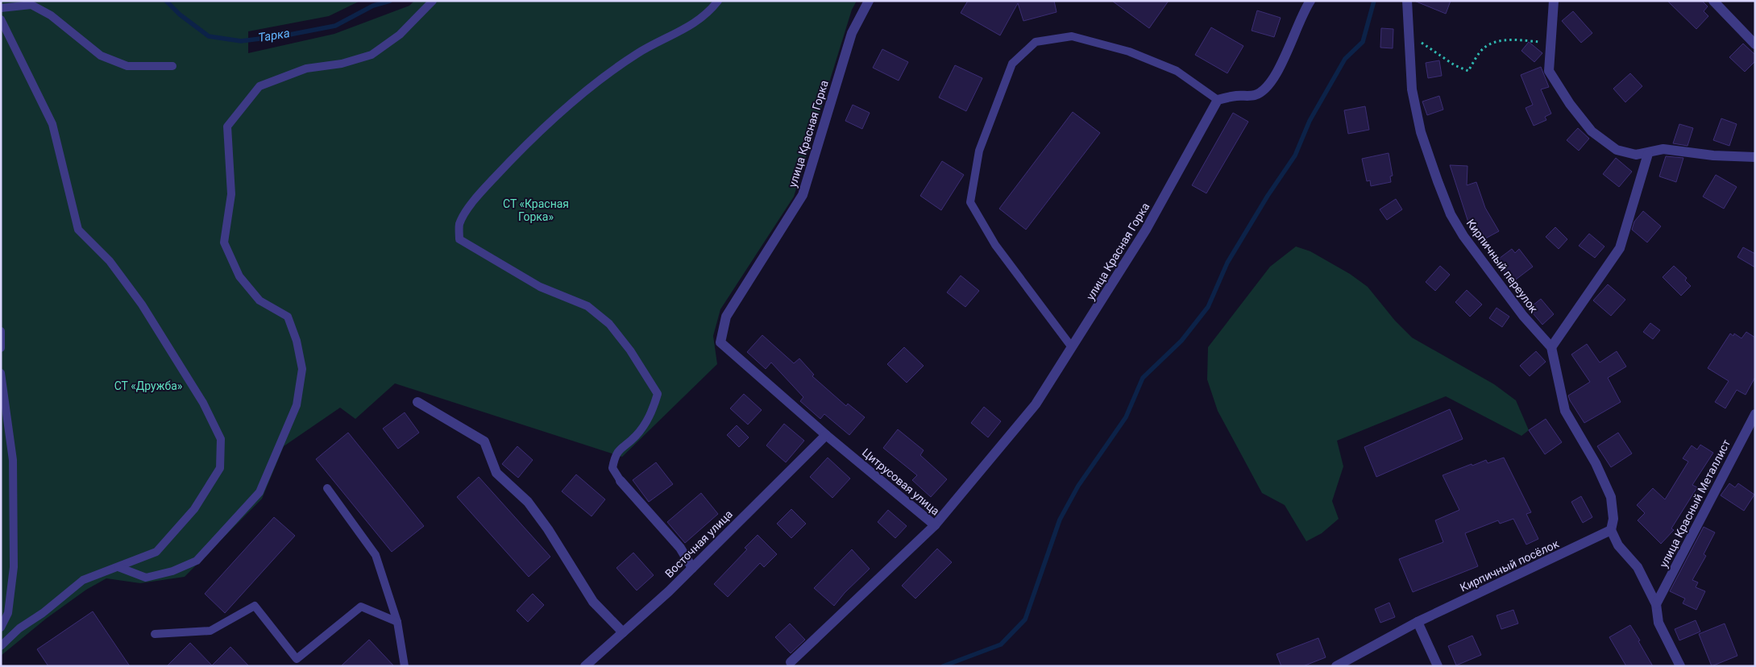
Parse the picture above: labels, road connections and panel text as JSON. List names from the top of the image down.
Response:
{
  "streets": {
    "street": [
      "улица Красная Горка",
      "Кирпичный переулок",
      "Цитрусовая улица",
      "улица Красный Металлист",
      "Восточная улица",
      "Кирпичный посёлок"
    ]
  },
  "crossings": [
    ["улица Красная Горка", "Цитрусовая улица"],
    ["Кирпичный переулок", "Кирпичный посёлок"],
    ["Цитрусовая улица", "Восточная улица"]
  ],
  "water": ["Тарка"],
  "parks": ["СТ «Красная Горка»", "СТ «Дружба»"]
}
